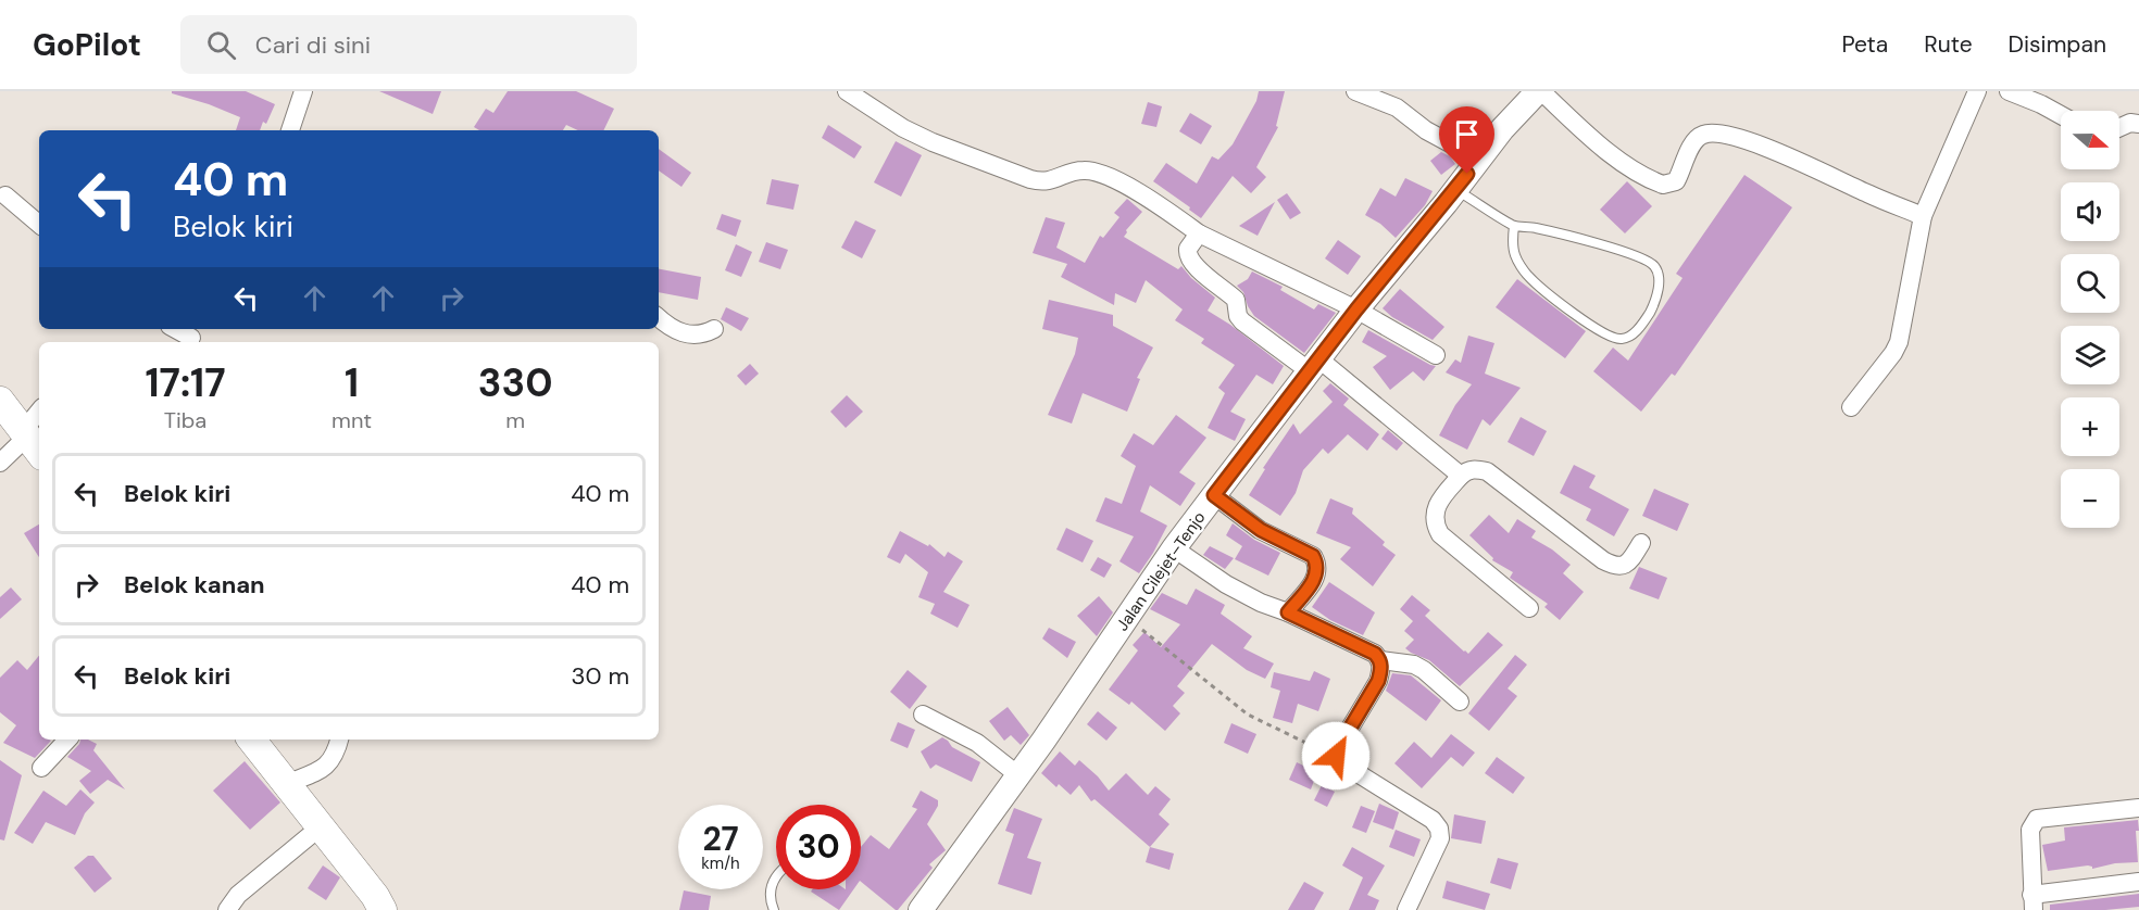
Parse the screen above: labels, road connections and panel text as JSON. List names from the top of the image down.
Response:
{
  "streets": {
    "main road": ["Jalan Cilejet–Tenjo"]
  },
  "north": "right",
  "page": {
    "header": "GoPilot",
    "search": "Cari di sini",
    "nav": ["Peta", "Rute", "Disimpan"],
    "map_buttons": ["+", "−"],
    "turn": ["40 m", "Belok kiri"],
    "eta": [
      "17:17",
      "Tiba",
      "1",
      "mnt",
      "330",
      "m"
    ],
    "list": [
      {
        "name": "Belok kiri",
        "value": "40 m"
      },
      {
        "name": "Belok kanan",
        "value": "40 m"
      },
      {
        "name": "Belok kiri",
        "value": "30 m"
      }
    ],
    "speed": "27 km/h",
    "limit": "30"
  }
}
